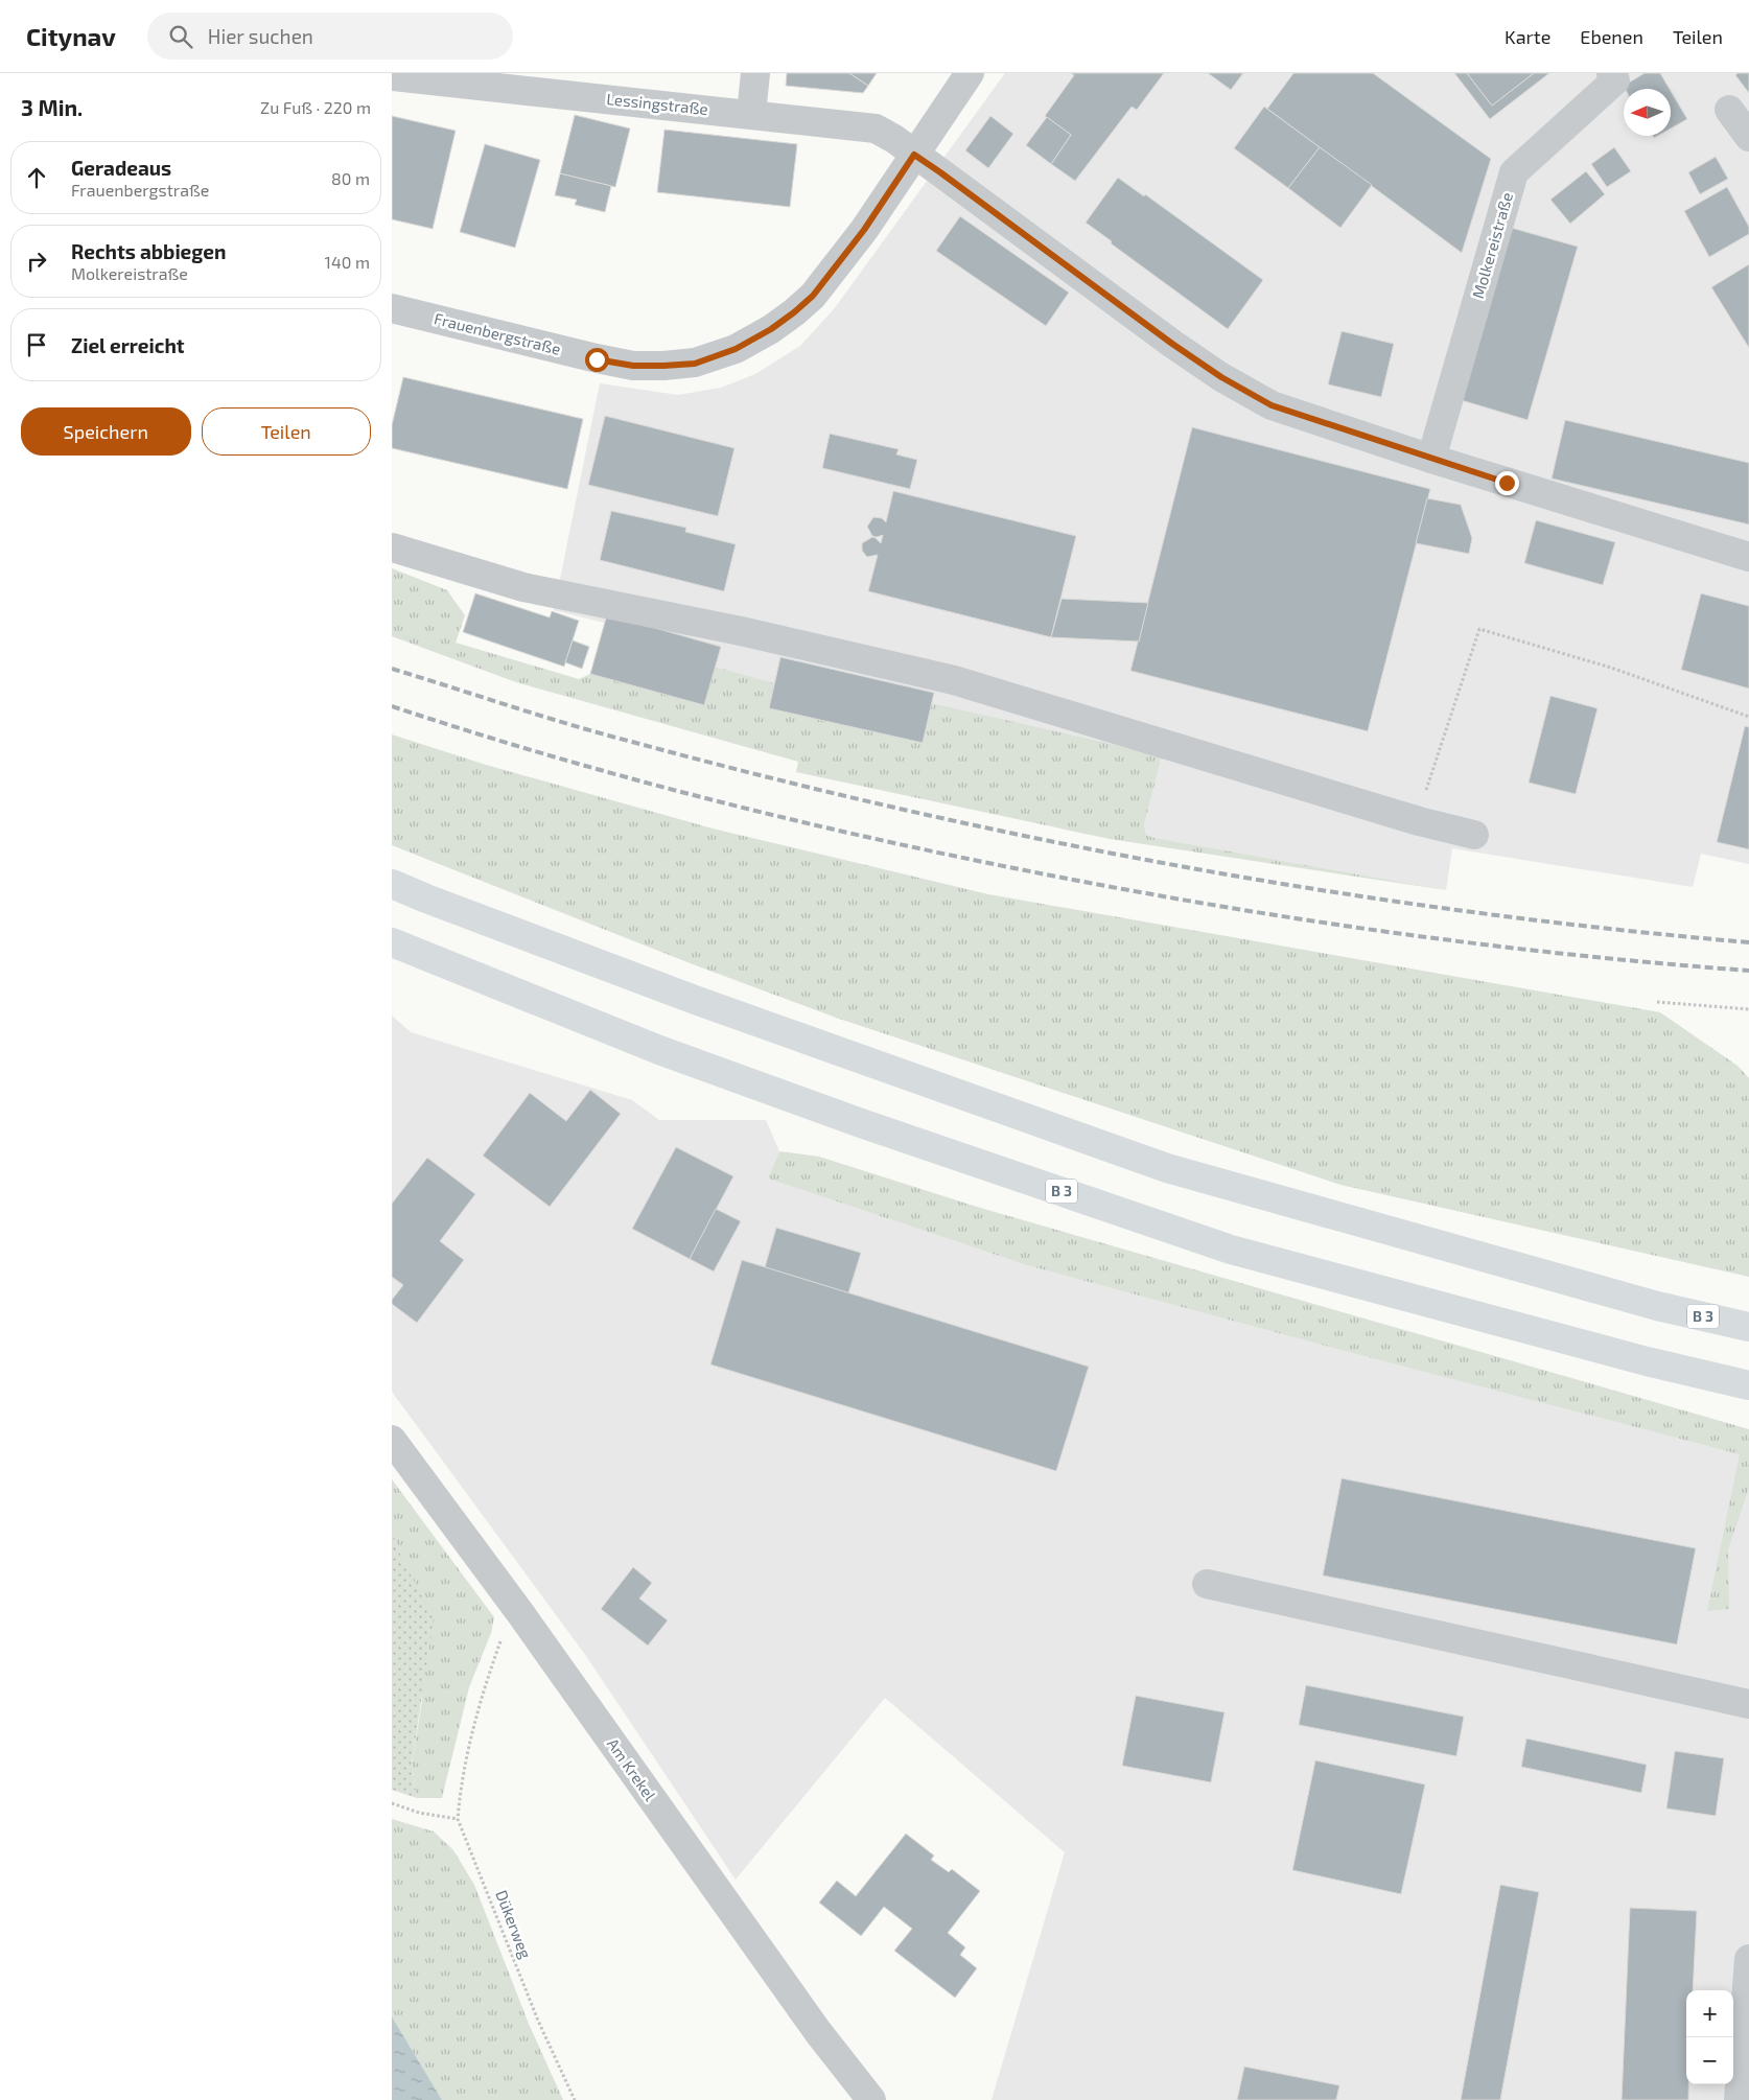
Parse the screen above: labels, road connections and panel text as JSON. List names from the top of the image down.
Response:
{
  "streets": {
    "highway": ["B 3"],
    "street": [
      "Lessingstraße",
      "Molkereistraße",
      "Frauenbergstraße",
      "Am Krekel"
    ],
    "path": ["Dükerweg"]
  },
  "crossings": [
    ["Lessingstraße", "Frauenbergstraße"]
  ],
  "north": "left",
  "page": {
    "header": "Citynav",
    "search": "Hier suchen",
    "nav": ["Karte", "Ebenen", "Teilen"],
    "heading": ["3 Min.", "Zu Fuß · 220 m"],
    "list": [
      ["Geradeaus", "Frauenbergstraße", "80 m"],
      ["Rechts abbiegen", "Molkereistraße", "140 m"],
      "Ziel erreicht"
    ],
    "buttons": ["Speichern", "Teilen"],
    "map_buttons": ["+", "−"]
  }
}
